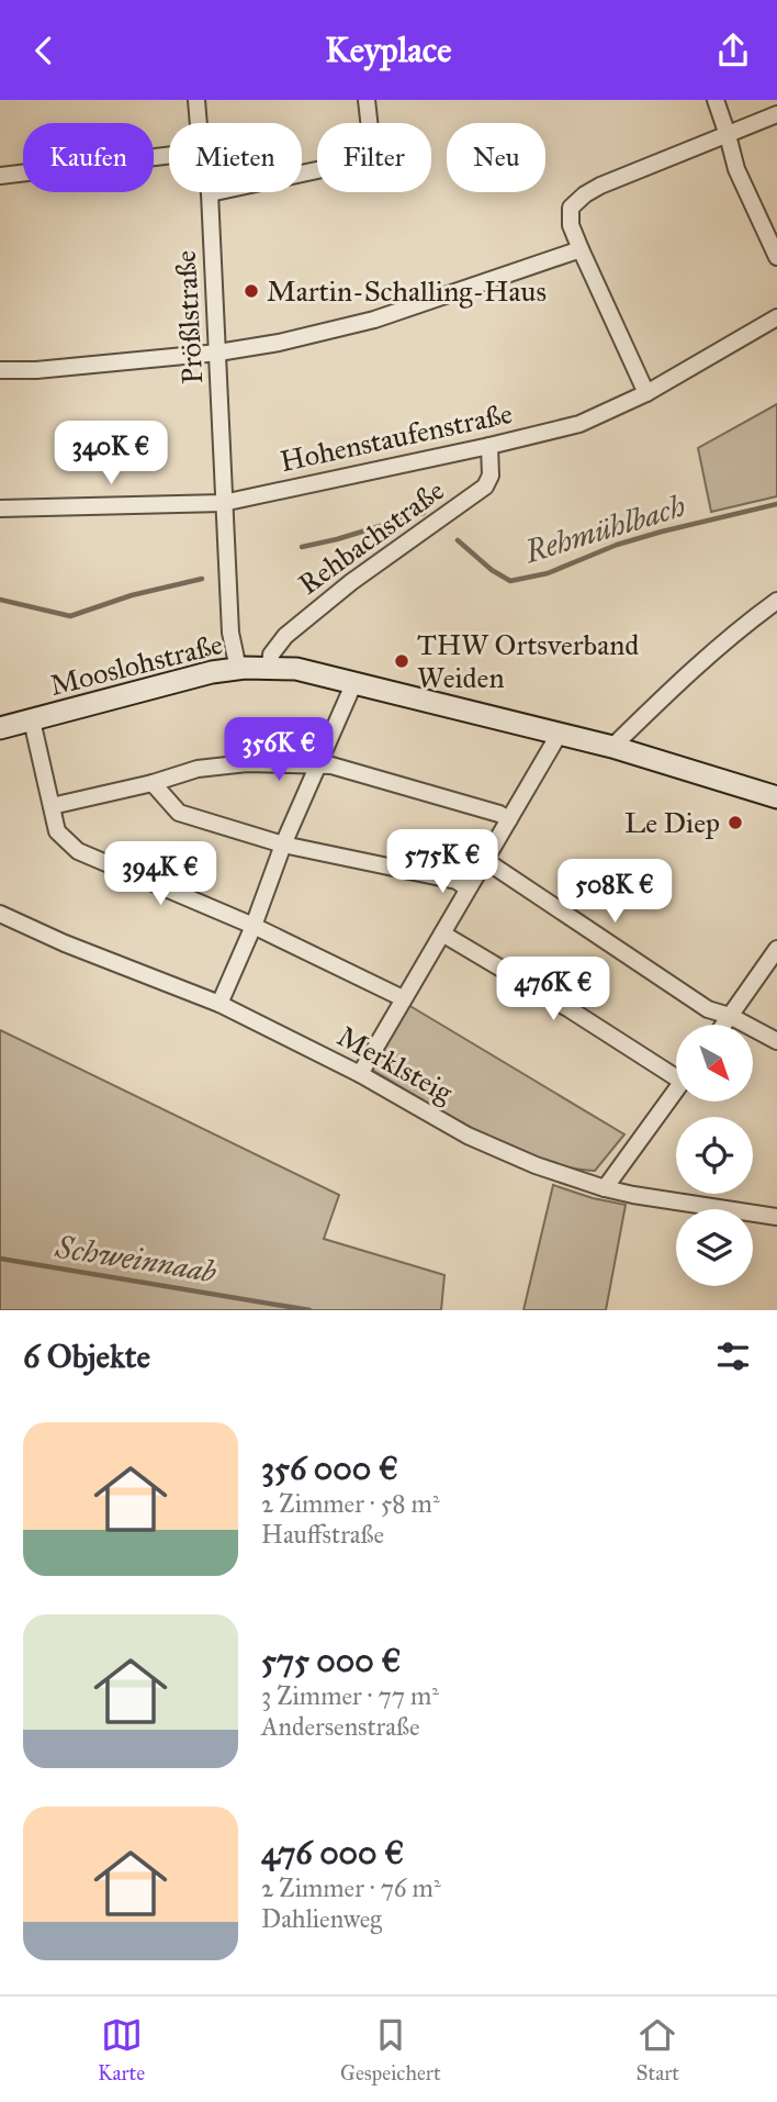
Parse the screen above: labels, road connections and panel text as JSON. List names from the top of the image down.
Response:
{
  "streets": {
    "street": [
      "Prößlstraße",
      "Hohenstaufenstraße",
      "Rehbachstraße",
      "Mooslohstraße",
      "Merklsteig"
    ]
  },
  "crossings": [
    ["Prößlstraße", "Hohenstaufenstraße"],
    ["Prößlstraße", "Mooslohstraße"],
    ["Hohenstaufenstraße", "Rehbachstraße"],
    ["Rehbachstraße", "Mooslohstraße"]
  ],
  "water": ["Rehmühlbach", "Schweinnaab"],
  "places": ["Martin-Schalling-Haus", "THW Ortsverband Weiden", "Le Diep"],
  "north": "bottom right",
  "page": {
    "header": "Keyplace",
    "chip": [
      "Kaufen",
      "Mieten",
      "Filter",
      "Neu"
    ],
    "price": [
      "340K €",
      "356K €",
      "575K €",
      "394K €",
      "508K €",
      "476K €"
    ],
    "heading": "6 Objekte",
    "list": [
      {
        "name": "356 000 €",
        "note": "2 Zimmer · 58 m² · Hauffstraße"
      },
      {
        "name": "575 000 €",
        "note": "3 Zimmer · 77 m² · Andersenstraße"
      },
      {
        "name": "476 000 €",
        "note": "2 Zimmer · 76 m² · Dahlienweg"
      }
    ],
    "tabs": ["Karte", "Gespeichert", "Start"]
  }
}
